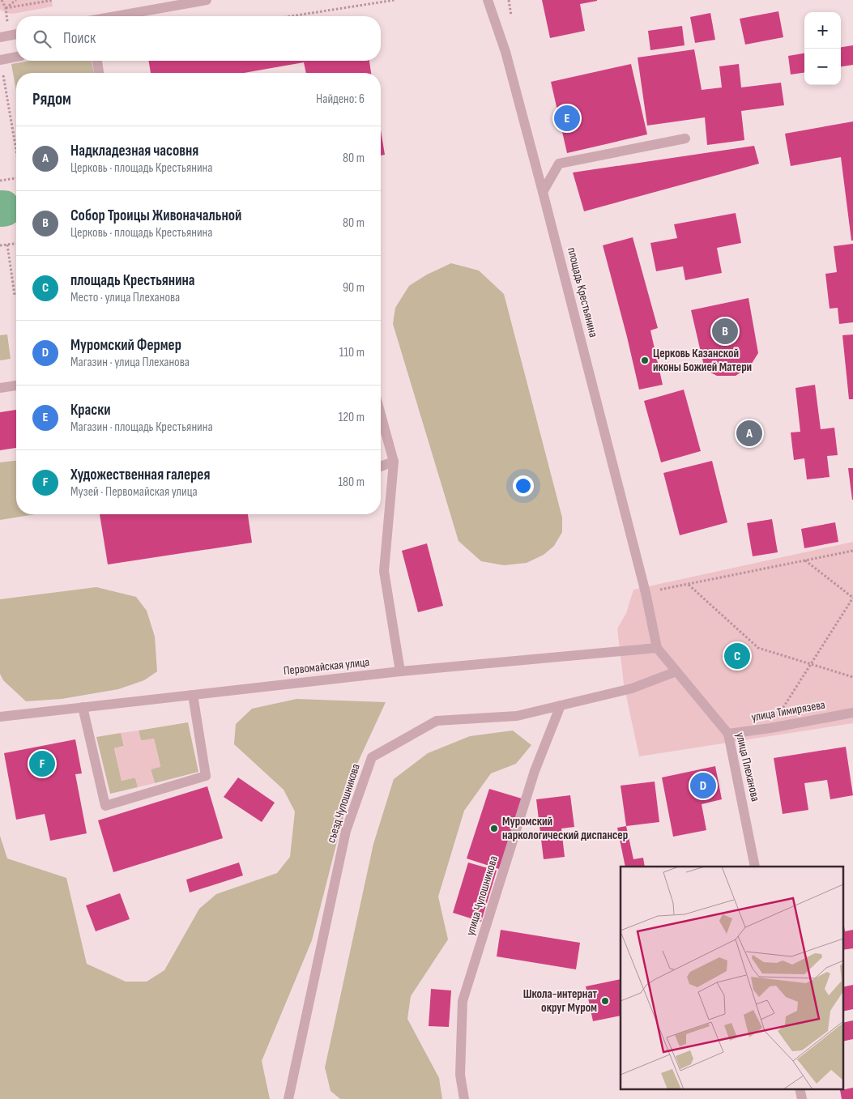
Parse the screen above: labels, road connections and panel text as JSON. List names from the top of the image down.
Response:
{
  "streets": {
    "street": [
      "площадь Крестьянина",
      "Первомайская улица",
      "улица Тимирязева",
      "улица Плеханова",
      "съезд Чулошникова",
      "улица Чулошникова"
    ]
  },
  "crossings": [
    ["площадь Крестьянина", "Первомайская улица"],
    ["площадь Крестьянина", "улица Плеханова"],
    ["Первомайская улица", "улица Плеханова"],
    ["улица Тимирязева", "улица Плеханова"],
    ["улица Плеханова", "съезд Чулошникова"],
    ["съезд Чулошникова", "улица Чулошникова"]
  ],
  "places": ["Церковь Казанской иконы Божией Матери", "Муромский наркологический диспансер", "Школа-интернат округ Муром"],
  "page": {
    "map_buttons": ["+", "−"],
    "search": "Поиск",
    "heading": ["Рядом", "Найдено: 6"],
    "pins": [
      "E",
      "B",
      "A",
      "C",
      "F",
      "D"
    ],
    "list": [
      {
        "mark": "A",
        "name": "Надкладезная часовня",
        "note": "Церковь · площадь Крестьянина",
        "value": "80 m"
      },
      {
        "mark": "B",
        "name": "Собор Троицы Живоначальной",
        "note": "Церковь · площадь Крестьянина",
        "value": "80 m"
      },
      {
        "mark": "C",
        "name": "площадь Крестьянина",
        "note": "Место · улица Плеханова",
        "value": "90 m"
      },
      {
        "mark": "D",
        "name": "Муромский Фермер",
        "note": "Магазин · улица Плеханова",
        "value": "110 m"
      },
      {
        "mark": "E",
        "name": "Краски",
        "note": "Магазин · площадь Крестьянина",
        "value": "120 m"
      },
      {
        "mark": "F",
        "name": "Художественная галерея",
        "note": "Музей · Первомайская улица",
        "value": "180 m"
      }
    ]
  }
}
